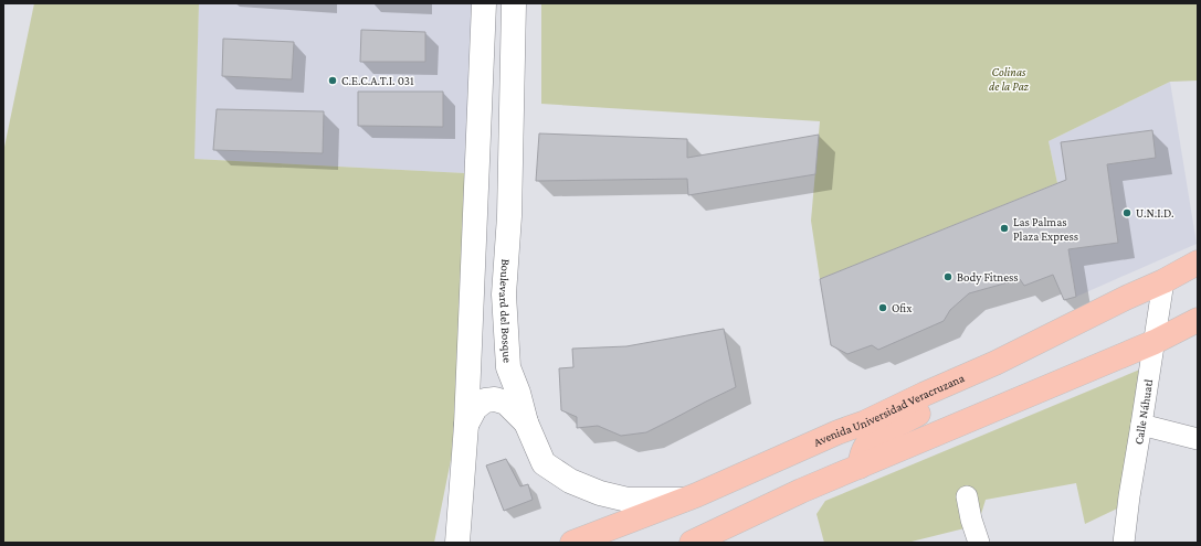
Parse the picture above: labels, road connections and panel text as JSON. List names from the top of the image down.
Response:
{
  "streets": {
    "main road": ["Boulevard del Bosque", "Avenida Universidad Veracruzana"],
    "street": ["Calle Náhuatl"]
  },
  "crossings": [
    ["Boulevard del Bosque", "Avenida Universidad Veracruzana"],
    ["Avenida Universidad Veracruzana", "Calle Náhuatl"]
  ],
  "parks": ["Colinas de la Paz"],
  "places": [
    "C.E.C.A.T.I. 031",
    "U.N.I.D.",
    "Las Palmas Plaza Express",
    "Body Fitness",
    "Ofix"
  ]
}
